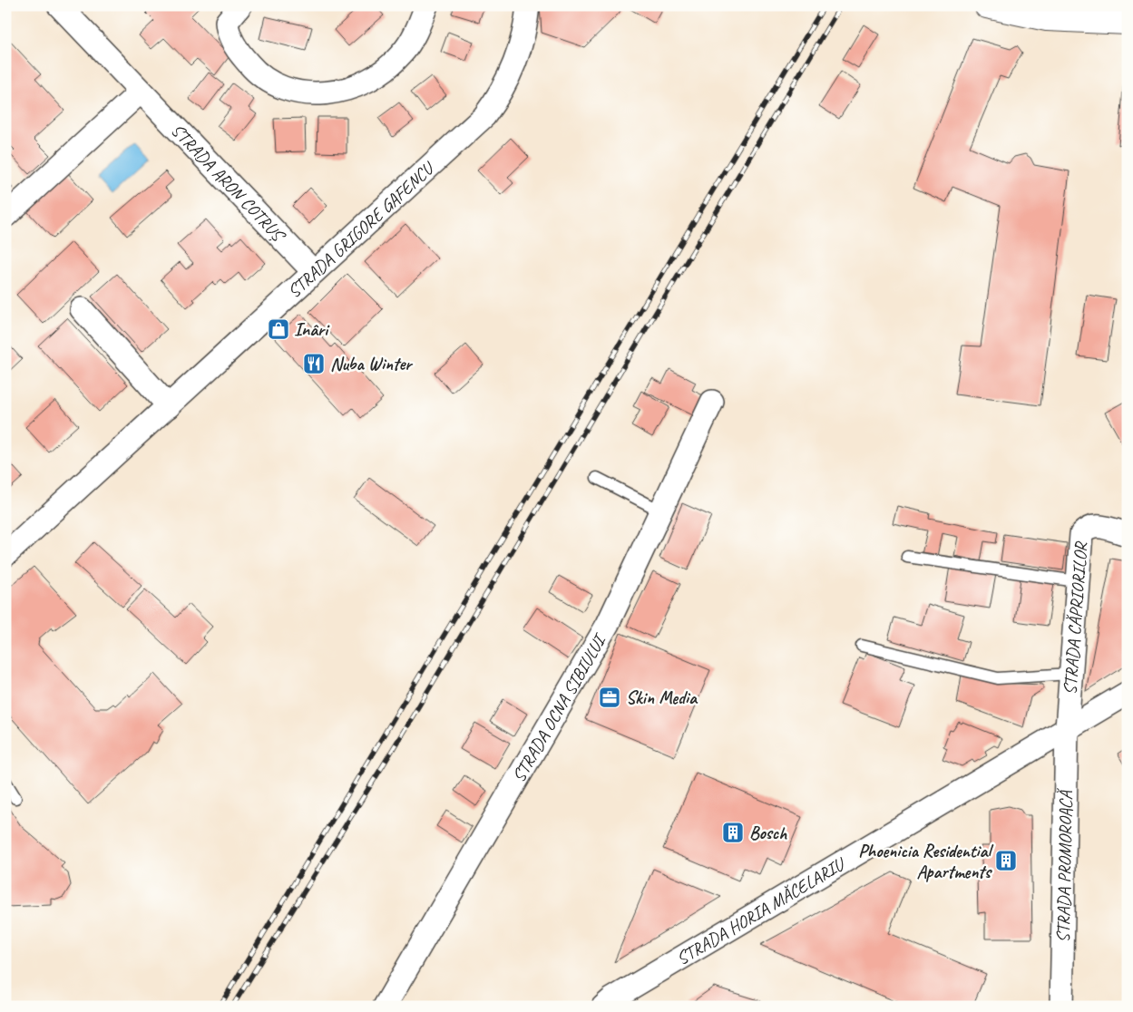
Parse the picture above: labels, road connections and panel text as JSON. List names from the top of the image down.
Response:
{
  "streets": {
    "street": [
      "STRADA ARON COTRUȘ",
      "STRADA GRIGORE GAFENCU",
      "STRADA CĂPRIORILOR",
      "STRADA OCNA SIBIULUI",
      "STRADA PROMOROACĂ",
      "STRADA HORIA MĂCELARIU"
    ]
  },
  "crossings": [
    ["STRADA ARON COTRUȘ", "STRADA GRIGORE GAFENCU"],
    ["STRADA CĂPRIORILOR", "STRADA PROMOROACĂ"],
    ["STRADA CĂPRIORILOR", "STRADA HORIA MĂCELARIU"],
    ["STRADA PROMOROACĂ", "STRADA HORIA MĂCELARIU"]
  ],
  "places": {
    "shop": ["Inâri"],
    "restaurant": ["Nuba Winter"],
    "office": ["Skin Media"],
    "building": ["Bosch", "Phoenicia Residential Apartments"]
  }
}
